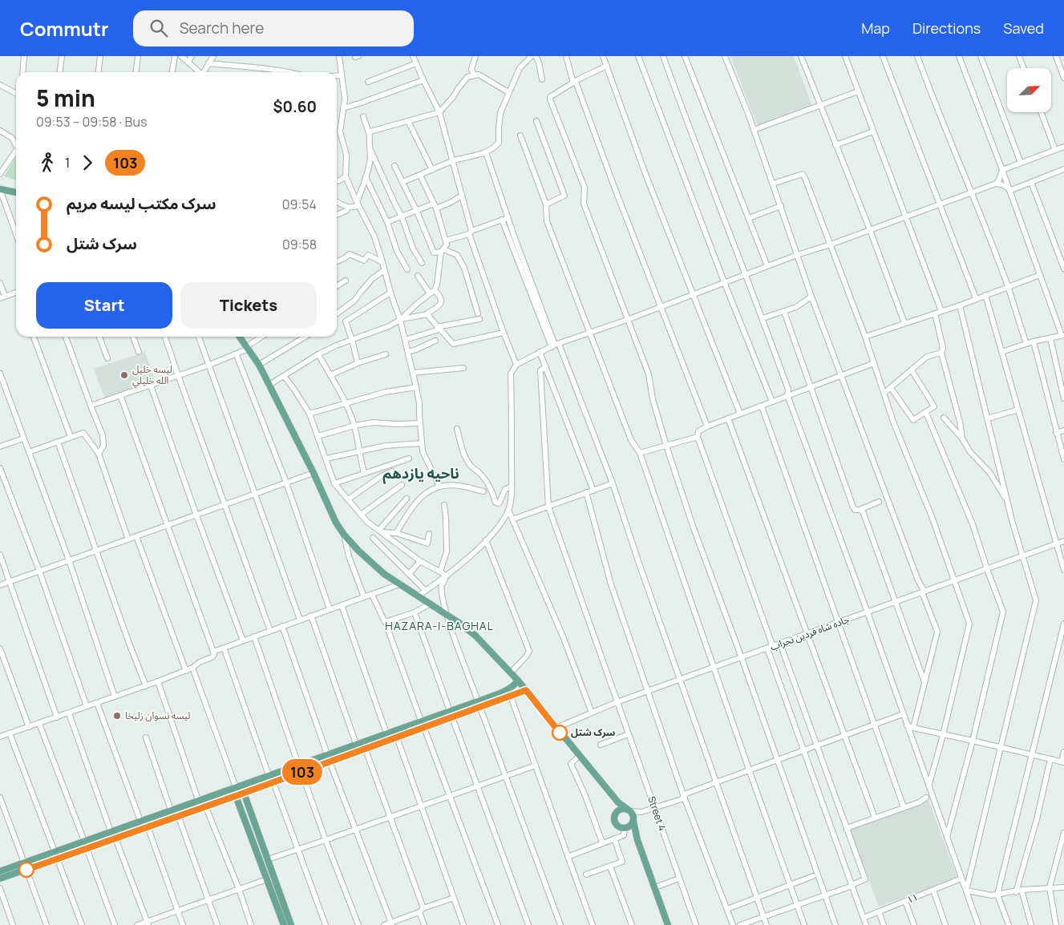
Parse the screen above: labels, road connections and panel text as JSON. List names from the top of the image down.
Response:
{
  "streets": {
    "street": ["جاده شاه فردین نجراب", "Street 4", "۱۱"]
  },
  "crossings": [
    ["جاده شاه فردین نجراب", "Street 4"]
  ],
  "districts": ["ناحیه یازدهم", "HAZARA-I-BAGHAL"],
  "places": ["ليسه خليل الله خليلي", "لیسه نسوان زلیخا", "سرک شتل"],
  "lines": ["bus line 103"],
  "north": "top right",
  "page": {
    "header": "Commutr",
    "search": "Search here",
    "nav": ["Map", "Directions", "Saved"],
    "on_map": "103",
    "heading": ["5 min", "09:53 – 09:58 · Bus", "$0.60"],
    "legs": ["1", "103"],
    "list": [
      {
        "name": "سرک مکتب لیسه مریم",
        "value": "09:54"
      },
      {
        "name": "سرک شتل",
        "value": "09:58"
      }
    ],
    "buttons": ["Start", "Tickets"]
  }
}
